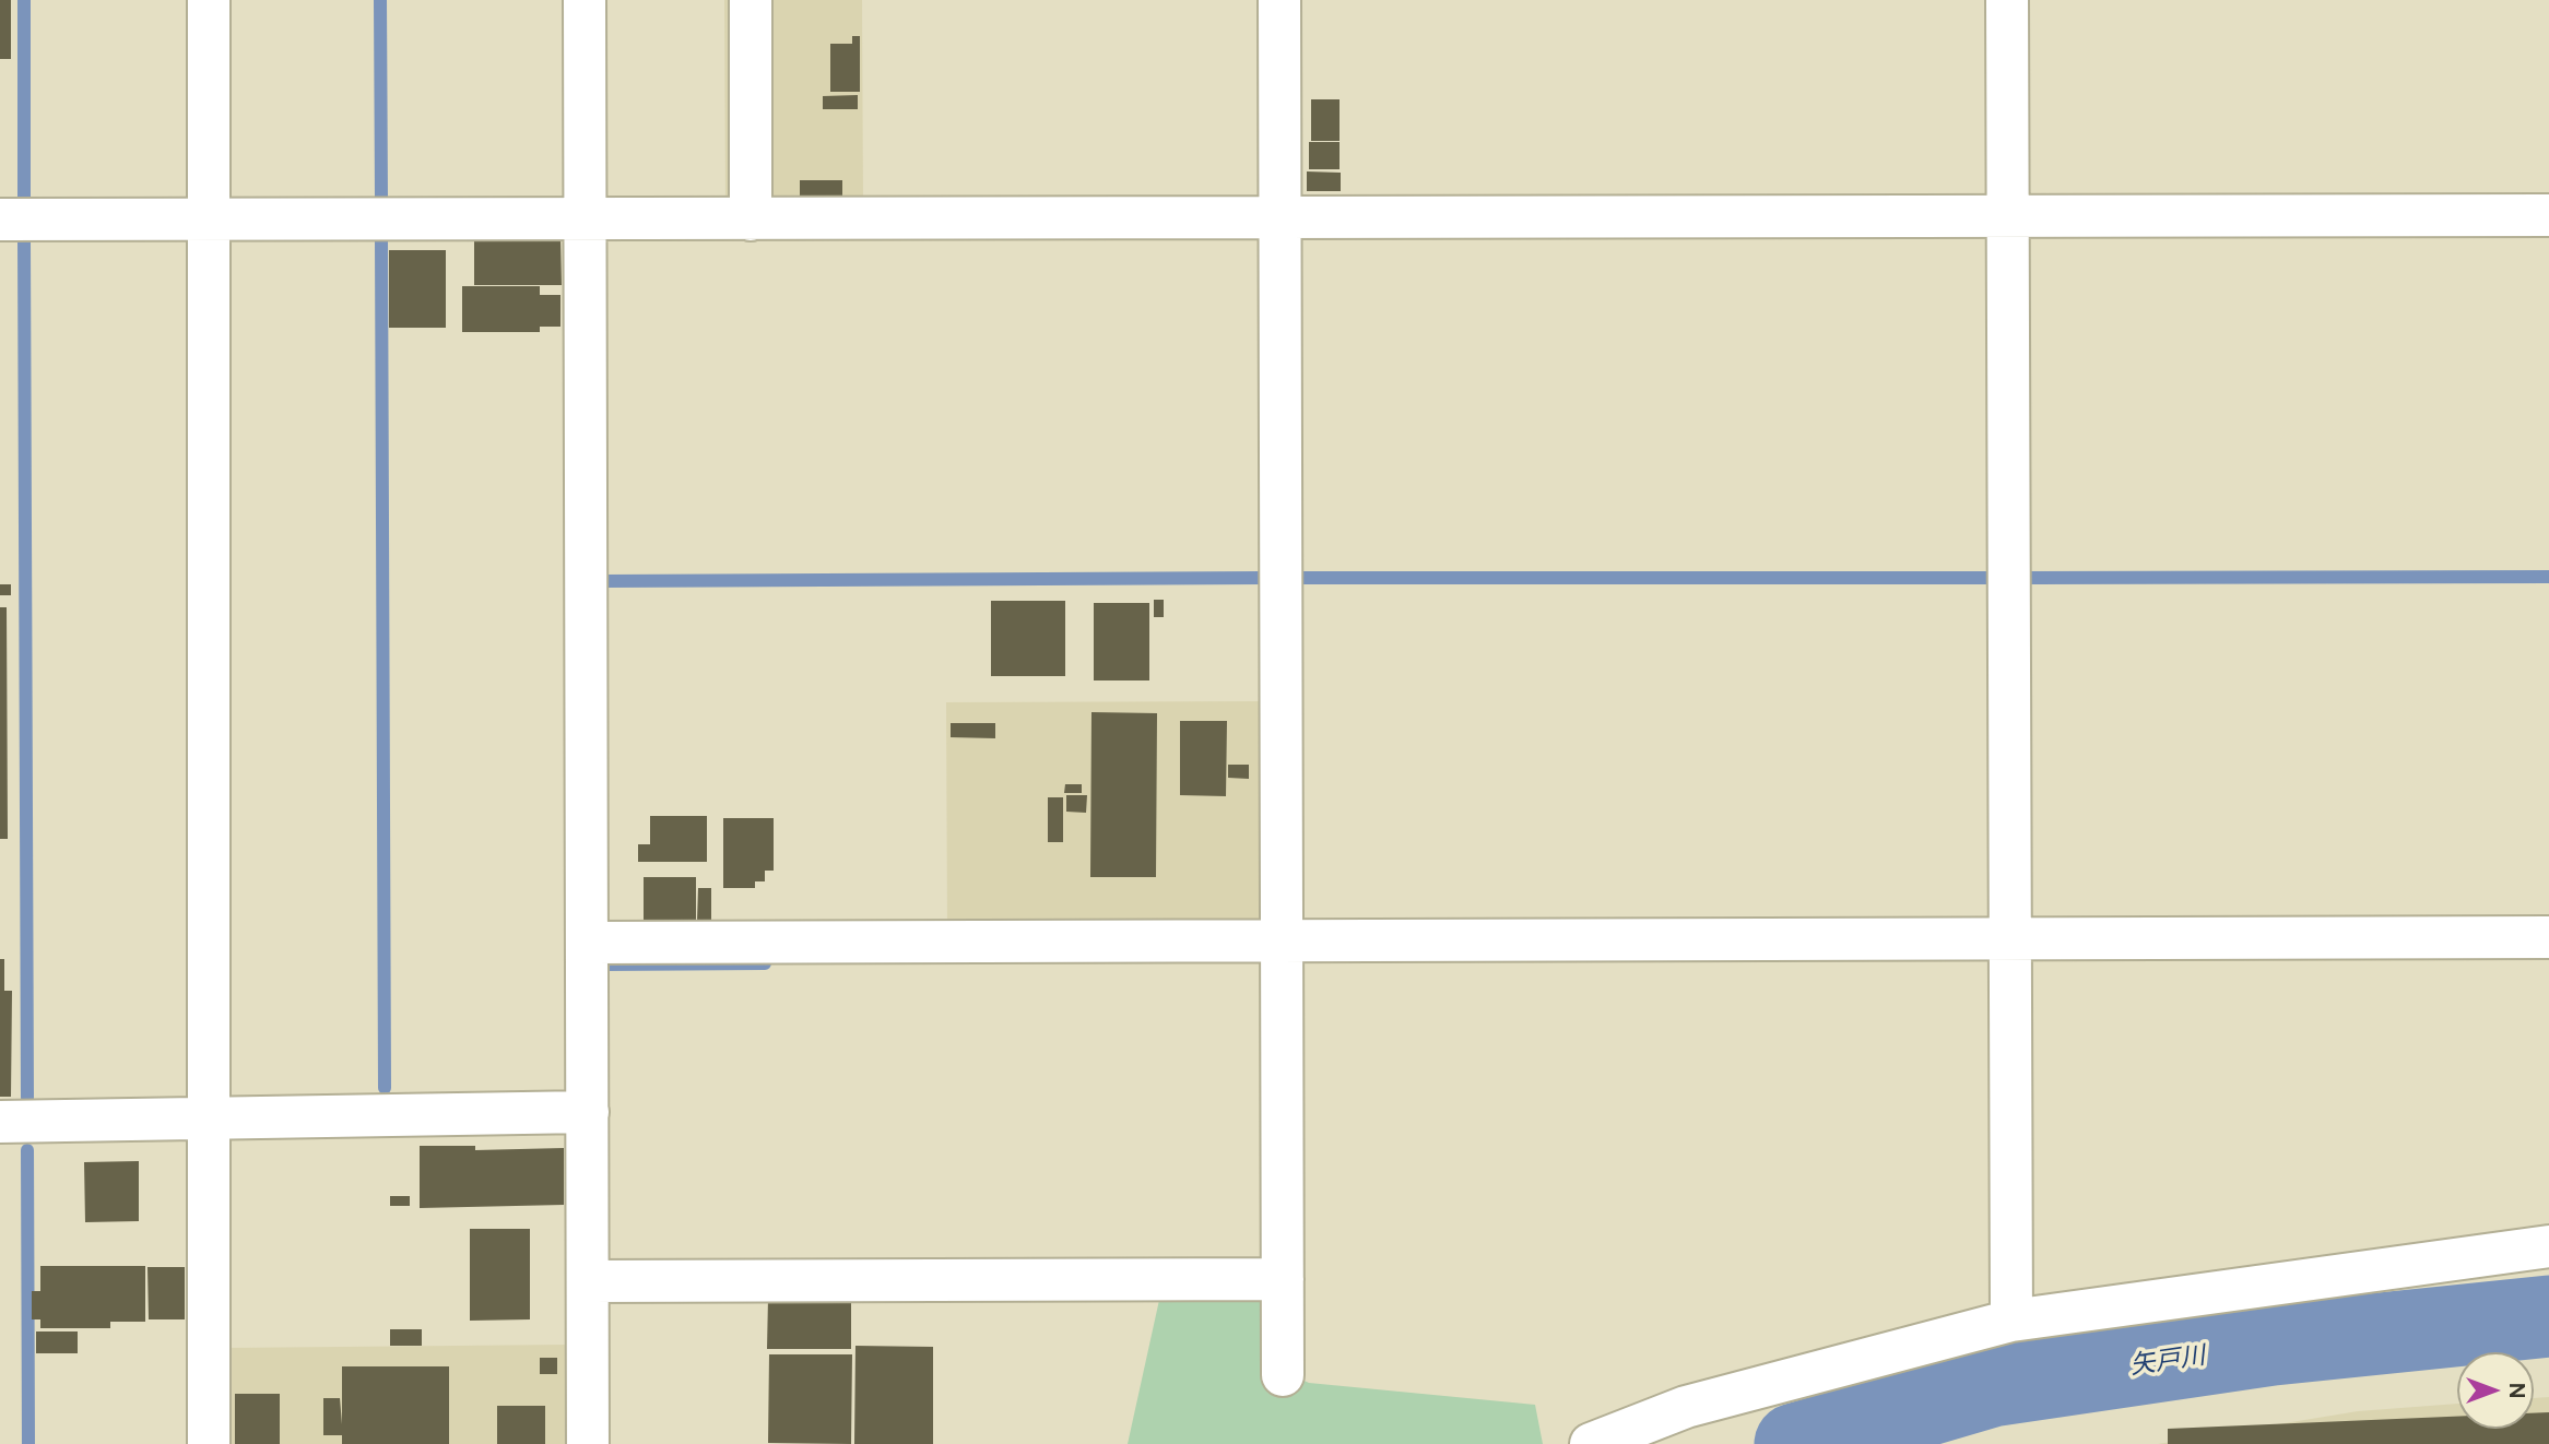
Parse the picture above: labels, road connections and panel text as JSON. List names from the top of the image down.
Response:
{
  "water": ["矢戸川"],
  "north": "right"
}
